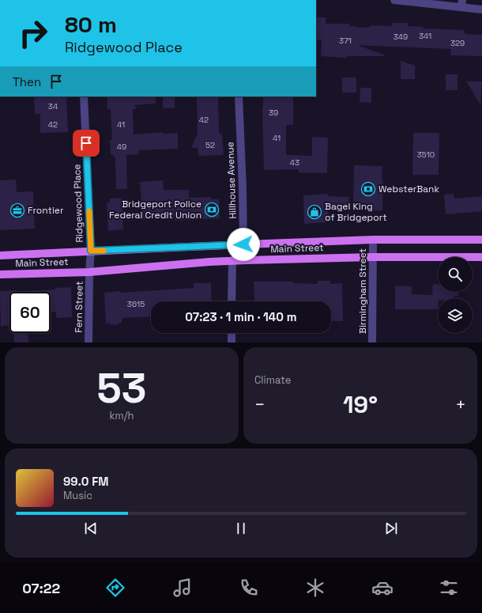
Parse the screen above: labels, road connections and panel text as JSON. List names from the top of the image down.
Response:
{
  "streets": {
    "main road": ["Main Street"],
    "street": [
      "Hillhouse Avenue",
      "Ridgewood Place",
      "Birmingham Street",
      "Fern Street"
    ]
  },
  "crossings": [
    ["Hillhouse Avenue", "Main Street"],
    ["Ridgewood Place", "Main Street"],
    ["Ridgewood Place", "Fern Street"],
    ["Main Street", "Birmingham Street"],
    ["Main Street", "Fern Street"]
  ],
  "places": {
    "bank": ["WebsterBank", "Bridgeport Police Federal Credit Union"],
    "office": ["Frontier"],
    "shop": ["Bagel King of Bridgeport"]
  },
  "house_numbers": [
    "341",
    "349",
    "371",
    "329",
    "34",
    "39",
    "42",
    "42",
    "41",
    "41",
    "52",
    "49",
    "3510",
    "43",
    "3615"
  ],
  "page": {
    "turn": ["80 m", "Ridgewood Place"],
    "then": "Then",
    "limit": "60",
    "trip": "07:23 · 1 min · 140 m",
    "tile": [
      ["53", "km/h"],
      "Climate"
    ],
    "heat": ["−", "19°", "+"],
    "song": ["99.0 FM", "Music"],
    "tabs": "07:22"
  }
}
